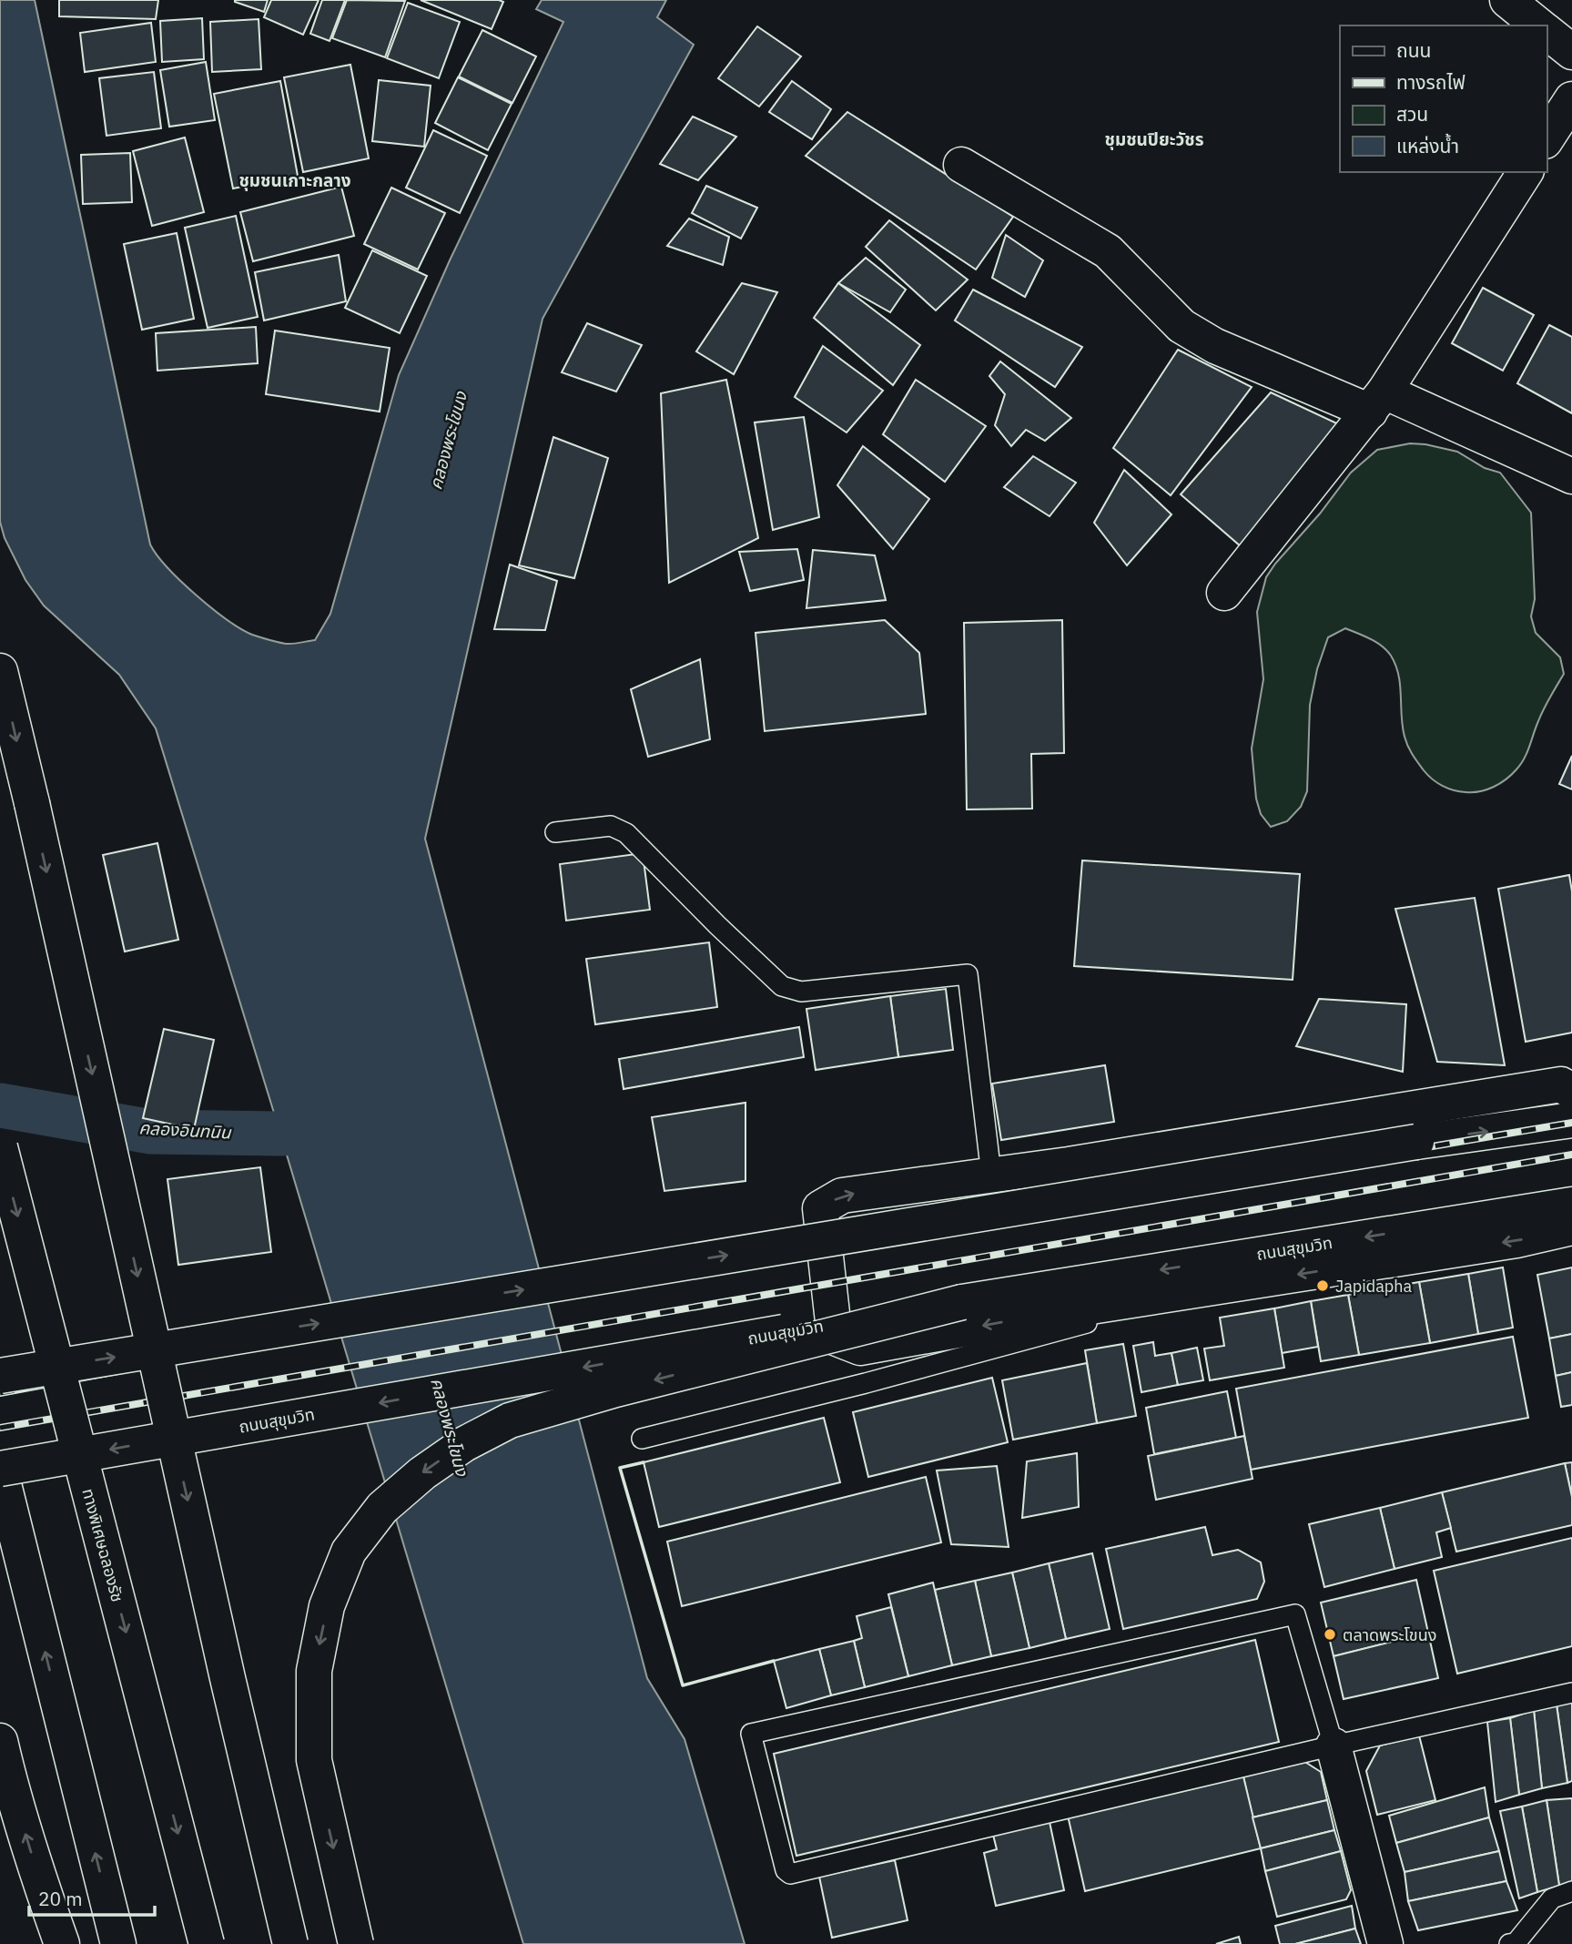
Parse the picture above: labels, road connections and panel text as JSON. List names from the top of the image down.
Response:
{
  "streets": {
    "main road": ["ถนนสุขุมวิท", "ทางพิเศษฉลองรัช"]
  },
  "districts": ["ชุมชนปิยะวัชร", "ชุมชนเกาะกลาง"],
  "water": ["คลองพระโขนง", "คลองอินทนิน"],
  "places": ["Japidapha", "ตลาดพระโขนง"],
  "legend": [
    "ถนน",
    "ทางรถไฟ",
    "สวน",
    "แหล่งน้ำ"
  ],
  "scale_bar": "20 m"
}
